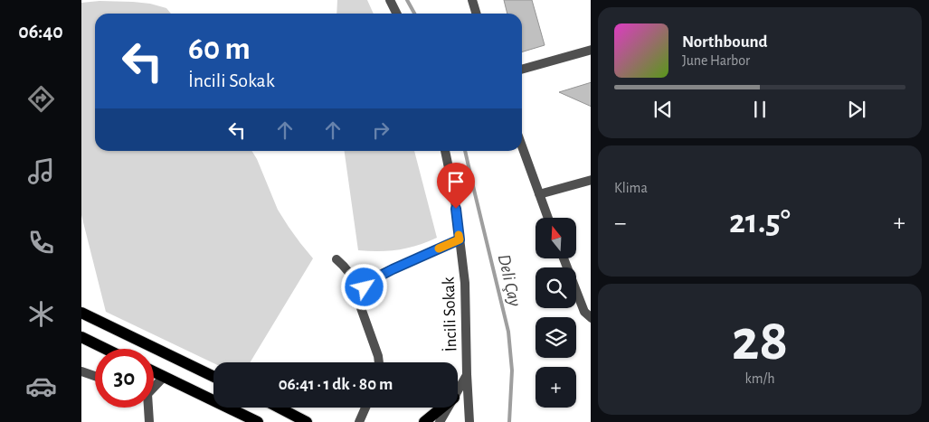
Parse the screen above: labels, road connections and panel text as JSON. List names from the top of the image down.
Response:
{
  "streets": {
    "street": ["İncili Sokak"]
  },
  "water": ["Deli Çay"],
  "north": "top",
  "page": {
    "tabs": "06:40",
    "turn": ["60 m", "İncili Sokak"],
    "song": ["Northbound", "June Harbor"],
    "tile": [
      "Klima",
      ["28", "km/h"]
    ],
    "heat": ["−", "21.5°", "+"],
    "map_buttons": "+",
    "limit": "30",
    "trip": "06:41 · 1 dk · 80 m"
  }
}
